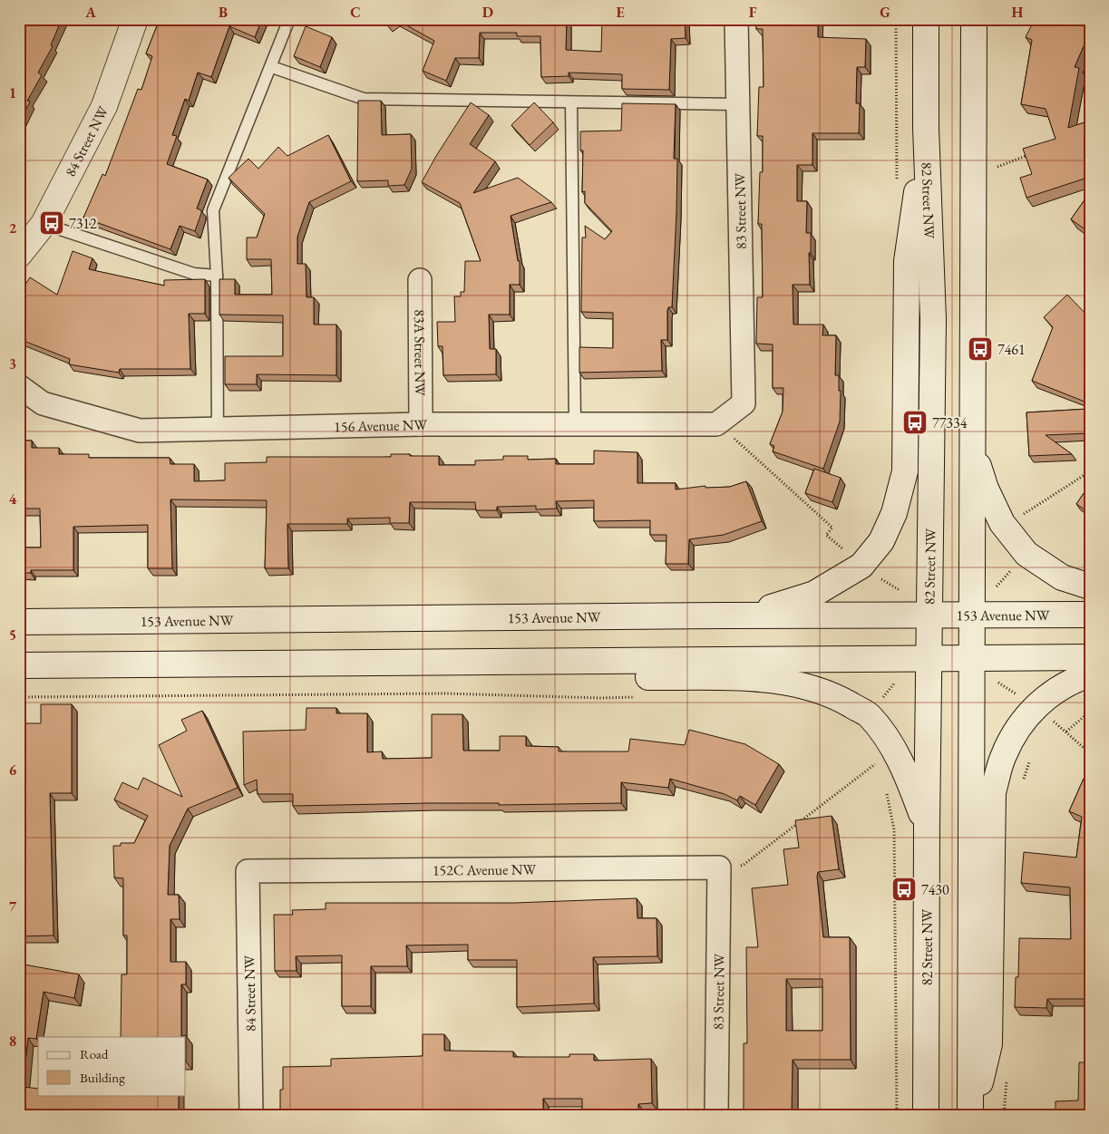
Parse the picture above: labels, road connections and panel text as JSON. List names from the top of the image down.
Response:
{
  "streets": {
    "main road": ["84 Street NW", "82 Street NW", "153 Avenue NW"],
    "street": [
      "83 Street NW",
      "83A Street NW",
      "156 Avenue NW",
      "152C Avenue NW"
    ]
  },
  "crossings": [
    ["84 Street NW", "152C Avenue NW"],
    ["82 Street NW", "153 Avenue NW"],
    ["83 Street NW", "156 Avenue NW"],
    ["83 Street NW", "152C Avenue NW"],
    ["83A Street NW", "156 Avenue NW"]
  ],
  "places": {
    "bus stop": [
      "7312",
      "7461",
      "77334",
      "7430"
    ]
  },
  "legend": ["Road", "Building"],
  "grid": {
    "columns": [
      "A",
      "B",
      "C",
      "D",
      "E",
      "F",
      "G",
      "H"
    ],
    "rows": [
      "1",
      "2",
      "3",
      "4",
      "5",
      "6",
      "7",
      "8"
    ]
  }
}
